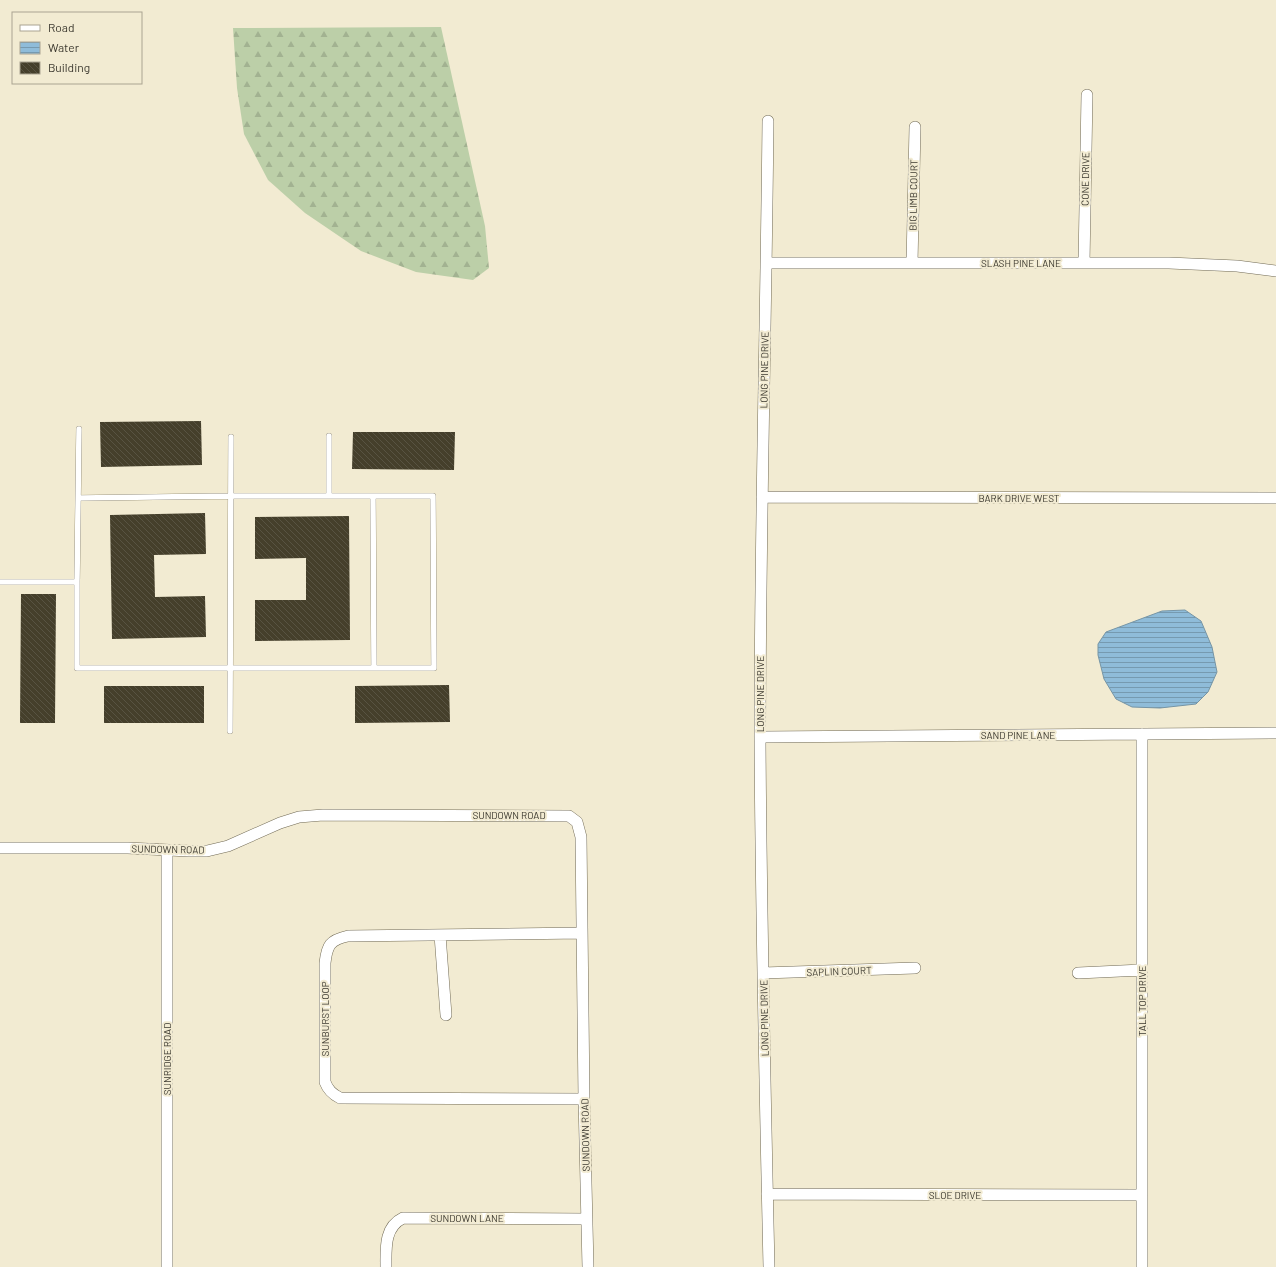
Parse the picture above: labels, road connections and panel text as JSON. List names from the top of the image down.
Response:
{
  "streets": {
    "street": [
      "CONE DRIVE",
      "BIG LIMB COURT",
      "SLASH PINE LANE",
      "LONG PINE DRIVE",
      "BARK DRIVE WEST",
      "SAND PINE LANE",
      "SUNDOWN ROAD",
      "SAPLIN COURT",
      "TALL TOP DRIVE",
      "SUNBURST LOOP",
      "SUNRIDGE ROAD",
      "SLOE DRIVE",
      "SUNDOWN LANE"
    ]
  },
  "crossings": [
    ["CONE DRIVE", "SLASH PINE LANE"],
    ["BIG LIMB COURT", "SLASH PINE LANE"],
    ["SLASH PINE LANE", "LONG PINE DRIVE"],
    ["LONG PINE DRIVE", "BARK DRIVE WEST"],
    ["LONG PINE DRIVE", "SAND PINE LANE"],
    ["LONG PINE DRIVE", "SAPLIN COURT"],
    ["LONG PINE DRIVE", "SLOE DRIVE"],
    ["SAND PINE LANE", "TALL TOP DRIVE"],
    ["SUNDOWN ROAD", "SUNBURST LOOP"],
    ["SUNDOWN ROAD", "SUNRIDGE ROAD"],
    ["SUNDOWN ROAD", "SUNDOWN LANE"],
    ["TALL TOP DRIVE", "SLOE DRIVE"]
  ],
  "legend": ["Road", "Water", "Building"]
}
